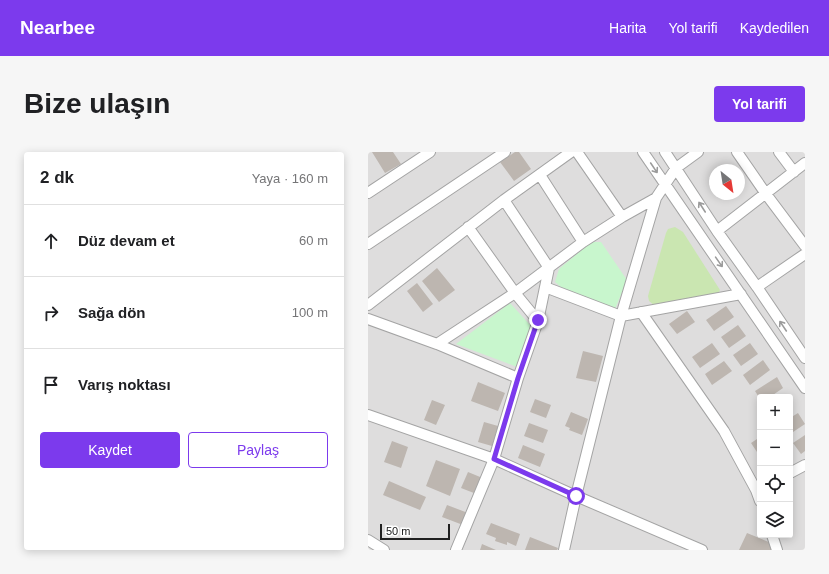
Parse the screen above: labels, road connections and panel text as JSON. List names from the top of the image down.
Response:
{
  "scale_bar": "50 m",
  "north": "bottom right",
  "page": {
    "header": "Nearbee",
    "nav": ["Harita", "Yol tarifi", "Kaydedilen"],
    "buttons": [
      "Yol tarifi",
      ["Kaydet", "Paylaş"]
    ],
    "title": "Bize ulaşın",
    "heading": ["2 dk", "Yaya · 160 m"],
    "list": [
      ["Düz devam et", "60 m"],
      ["Sağa dön", "100 m"],
      "Varış noktası"
    ],
    "map_buttons": ["+", "−"],
    "scale": "50 m"
  }
}
